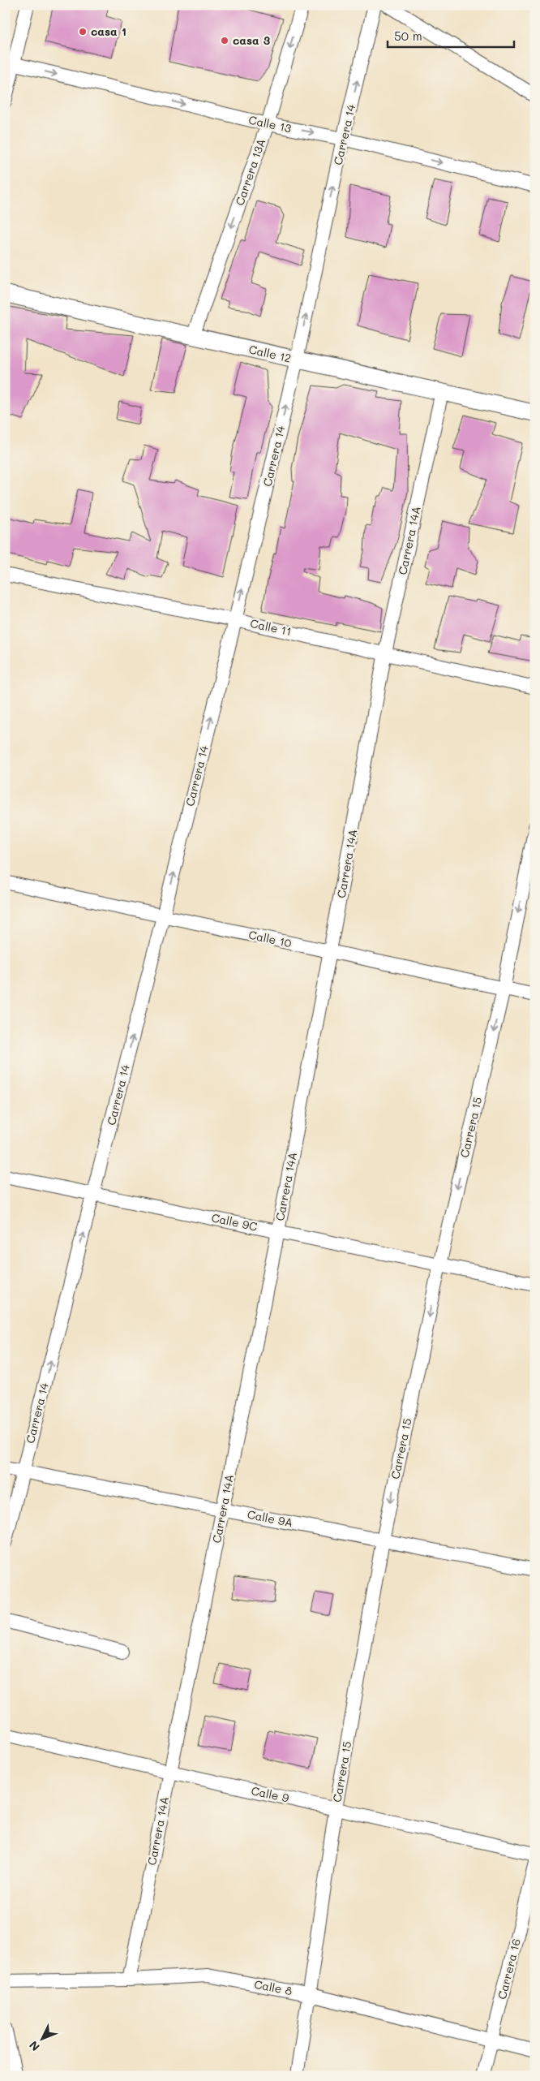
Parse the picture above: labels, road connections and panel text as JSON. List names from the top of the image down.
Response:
{
  "streets": {
    "street": [
      "Calle 13",
      "Carrera 14",
      "Carrera 13A",
      "Calle 12",
      "Carrera 14A",
      "Calle 11",
      "Calle 10",
      "Carrera 15",
      "Calle 9C",
      "Calle 9A",
      "Calle 9",
      "Carrera 16",
      "Calle 8"
    ]
  },
  "crossings": [
    ["Calle 13", "Carrera 14"],
    ["Calle 13", "Carrera 13A"],
    ["Carrera 14", "Calle 12"],
    ["Carrera 14", "Calle 11"],
    ["Carrera 14", "Calle 10"],
    ["Carrera 14", "Calle 9C"],
    ["Carrera 14", "Calle 9A"],
    ["Carrera 13A", "Calle 12"],
    ["Calle 12", "Carrera 14A"],
    ["Carrera 14A", "Calle 11"],
    ["Carrera 14A", "Calle 10"],
    ["Carrera 14A", "Calle 9C"],
    ["Carrera 14A", "Calle 9A"],
    ["Carrera 14A", "Calle 9"],
    ["Carrera 14A", "Calle 8"],
    ["Calle 10", "Carrera 15"],
    ["Carrera 15", "Calle 9C"],
    ["Carrera 15", "Calle 9A"],
    ["Carrera 15", "Calle 9"],
    ["Carrera 15", "Calle 8"],
    ["Carrera 16", "Calle 8"]
  ],
  "one_way": [
    "Calle 13",
    "Carrera 14",
    "Carrera 13A",
    "Carrera 15"
  ],
  "places": ["casa 1", "casa 3"],
  "scale_bar": "50 m",
  "north": "bottom left"
}
